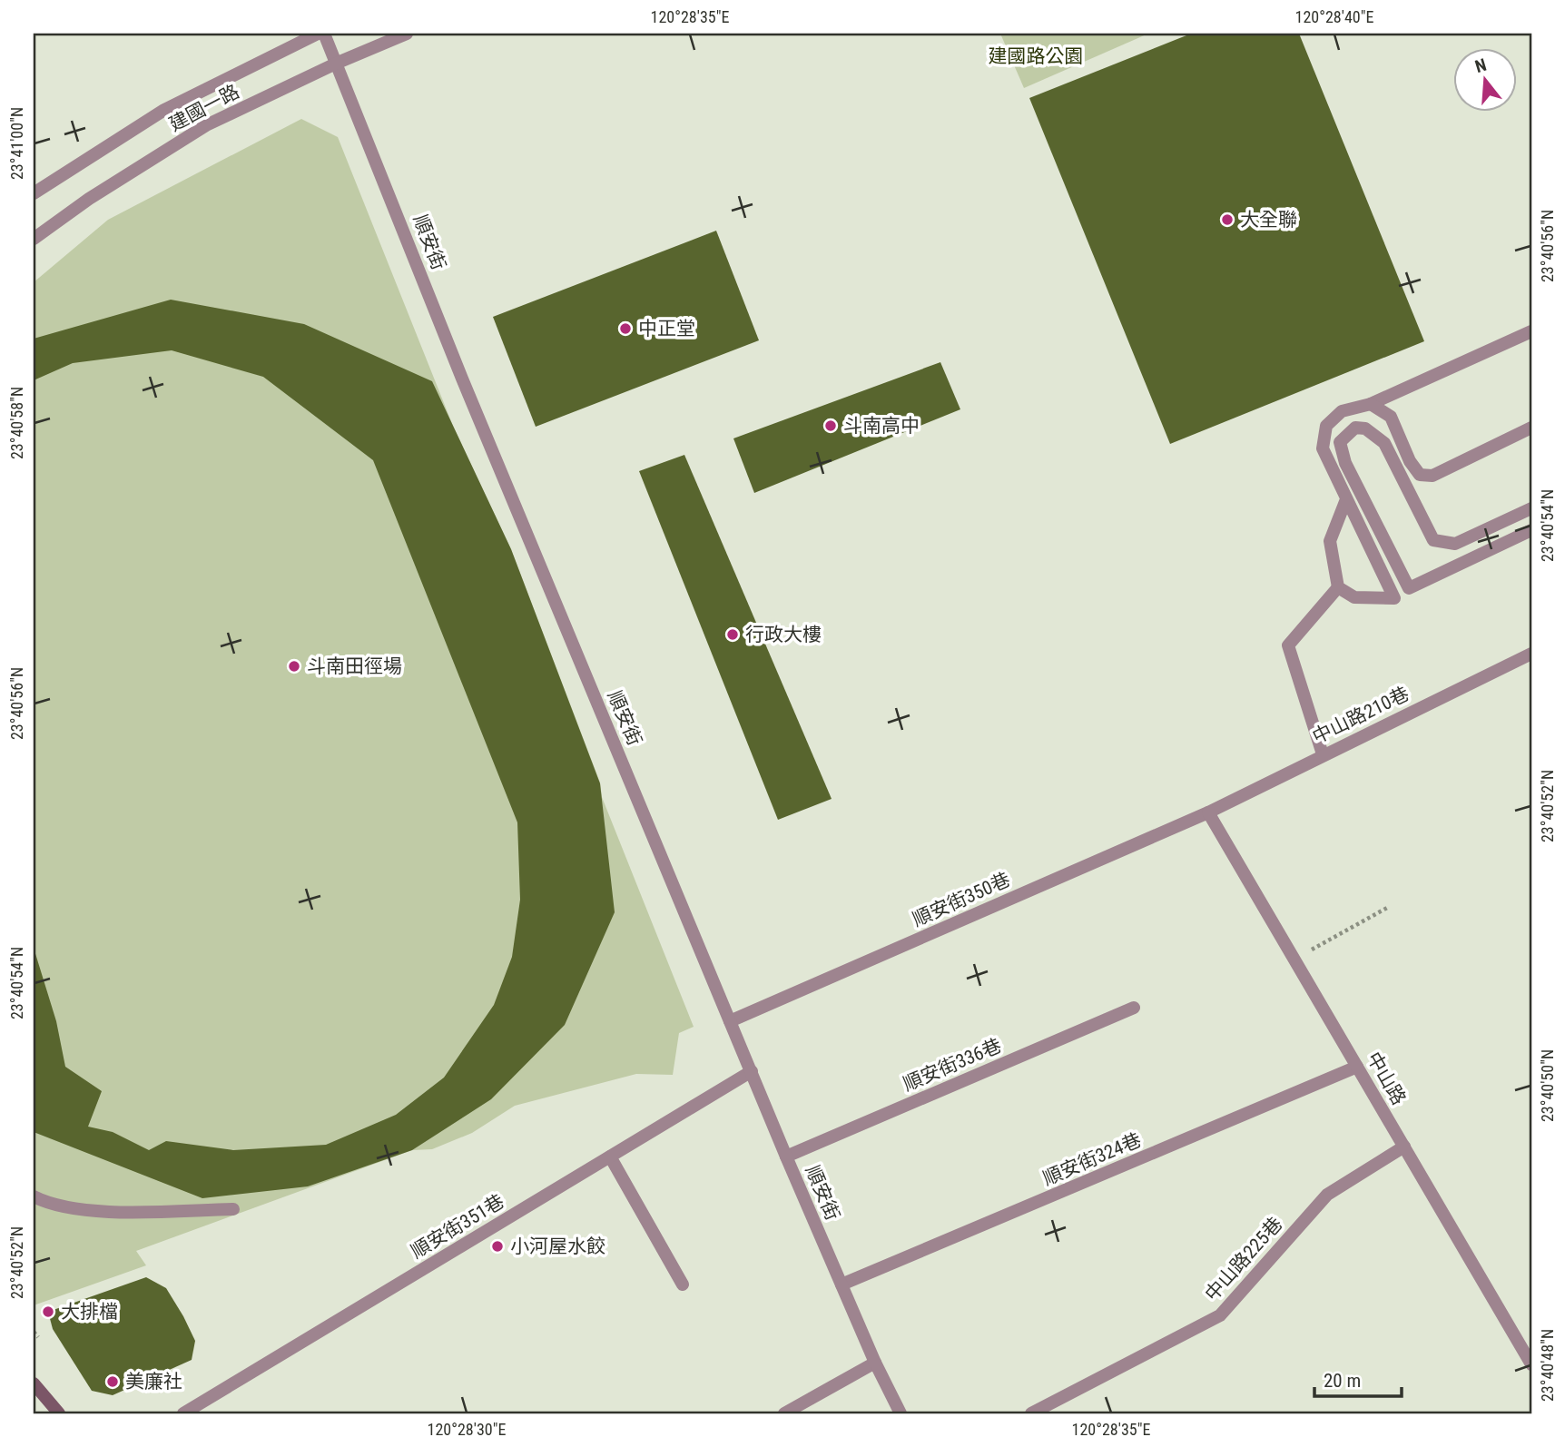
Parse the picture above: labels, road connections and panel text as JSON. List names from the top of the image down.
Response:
{
  "streets": {
    "street": [
      "建國一路",
      "順安街",
      "中山路210巷",
      "順安街350巷",
      "順安街336巷",
      "中山路",
      "順安街324巷",
      "順安街351巷",
      "中山路225巷"
    ]
  },
  "crossings": [
    ["建國一路", "順安街"],
    ["順安街", "順安街350巷"],
    ["順安街", "順安街336巷"],
    ["順安街", "順安街324巷"],
    ["順安街", "順安街351巷"],
    ["中山路210巷", "順安街350巷"],
    ["中山路210巷", "中山路"],
    ["順安街350巷", "中山路"],
    ["中山路", "順安街324巷"],
    ["中山路", "中山路225巷"]
  ],
  "parks": ["建國路公園"],
  "places": [
    "大全聯",
    "中正堂",
    "斗南高中",
    "行政大樓",
    "斗南田徑場",
    "小河屋水餃",
    "大排檔",
    "美廉社"
  ],
  "scale_bar": "20 m",
  "north": "top",
  "coordinates": [
    "120°28'35\"E",
    "120°28'40\"E",
    "23°41'00\"N",
    "23°40'56\"N",
    "23°40'58\"N",
    "23°40'54\"N",
    "23°40'52\"N",
    "23°40'50\"N",
    "23°40'48\"N",
    "120°28'30\"E"
  ]
}
